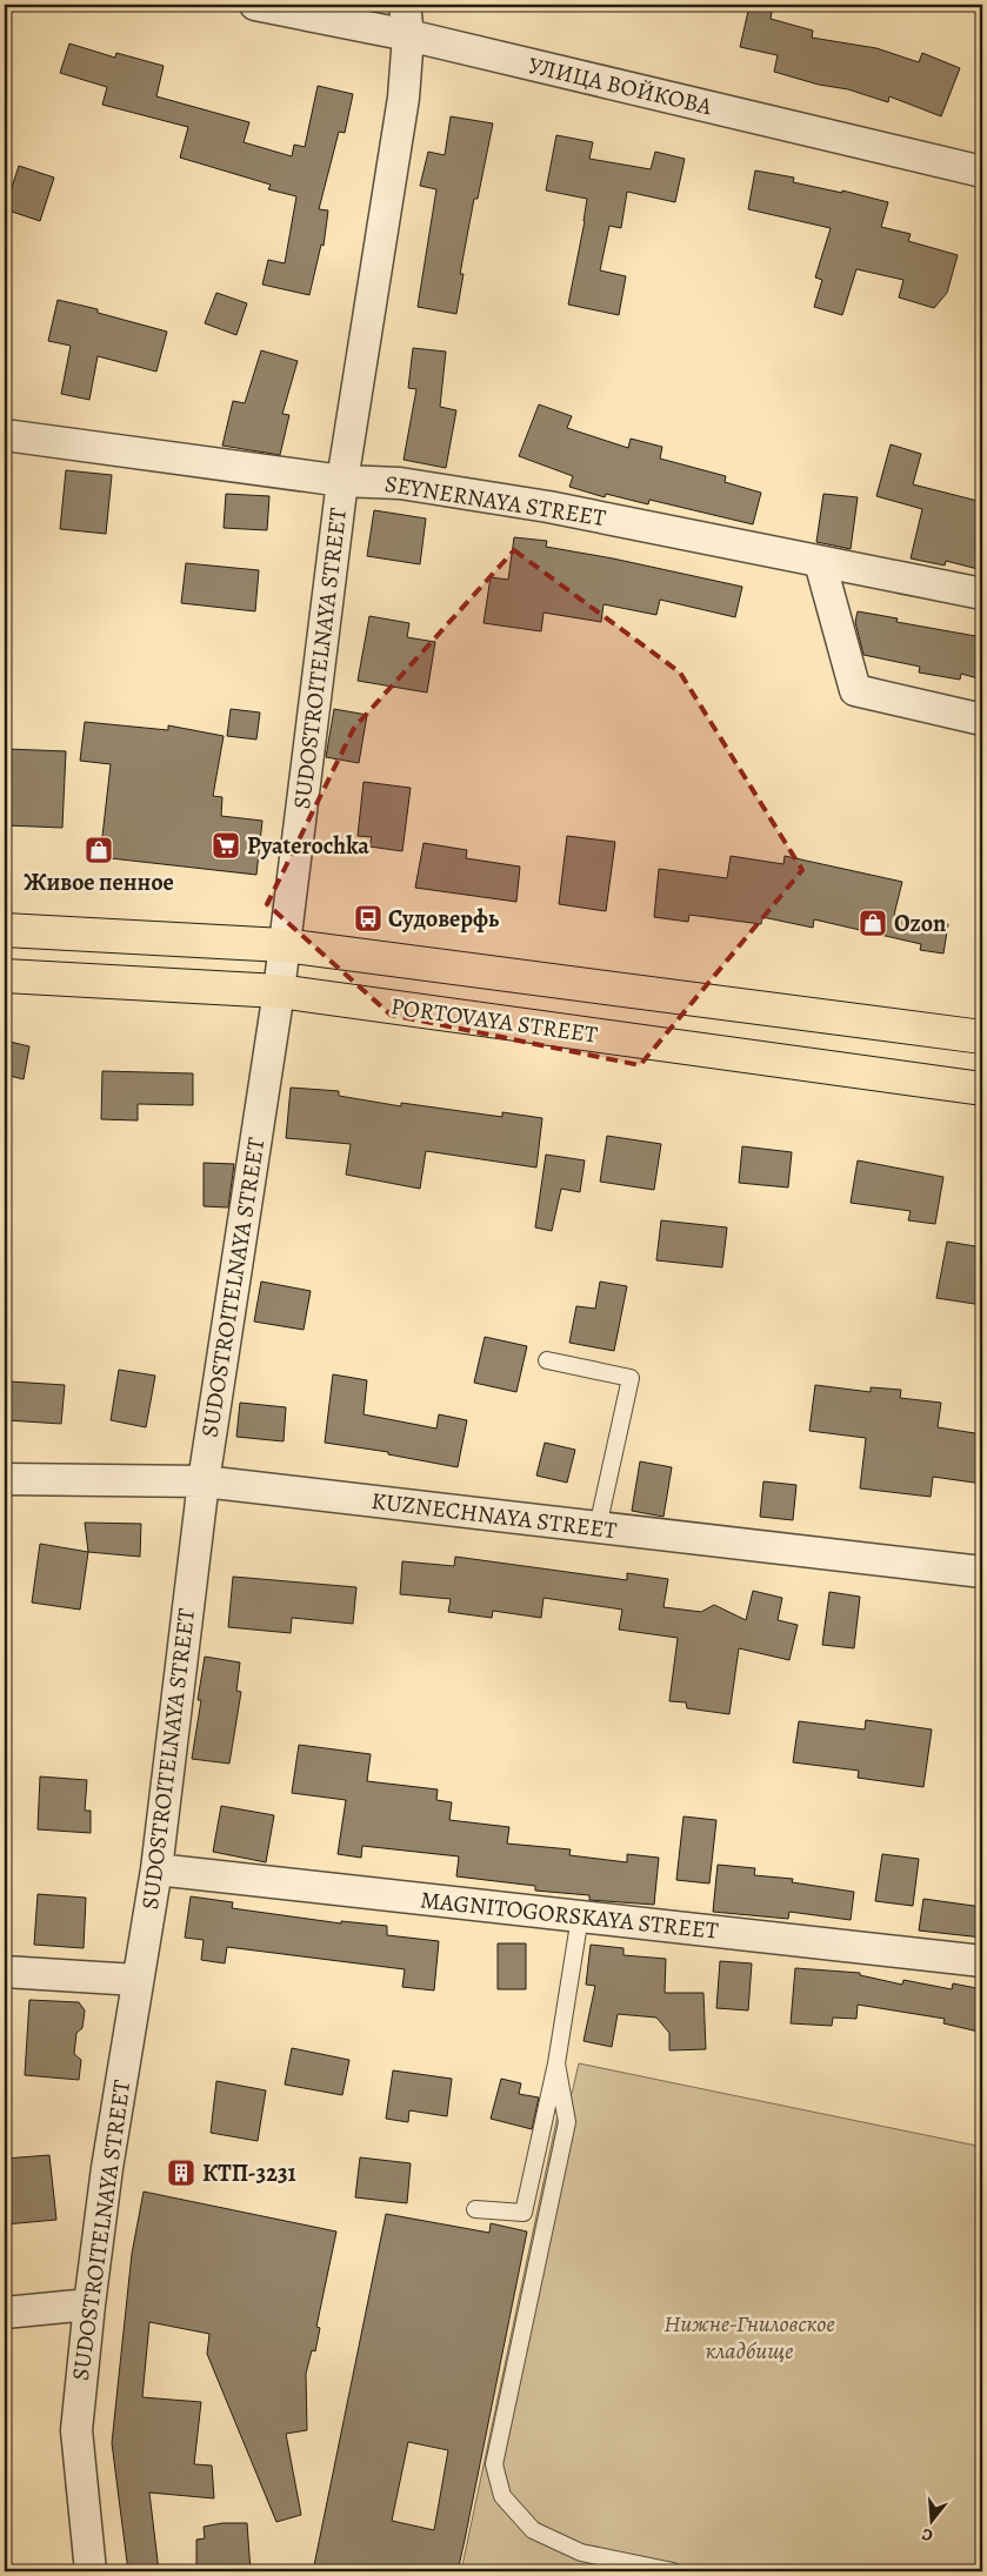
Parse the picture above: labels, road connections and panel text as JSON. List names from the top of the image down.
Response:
{
  "streets": {
    "main road": ["PORTOVAYA STREET"],
    "street": [
      "УЛИЦА ВОЙКОВА",
      "SEYNERNAYA STREET",
      "SUDOSTROITELNAYA STREET",
      "KUZNECHNAYA STREET",
      "MAGNITOGORSKAYA STREET"
    ]
  },
  "crossings": [
    ["УЛИЦА ВОЙКОВА", "SUDOSTROITELNAYA STREET"],
    ["SEYNERNAYA STREET", "SUDOSTROITELNAYA STREET"],
    ["SUDOSTROITELNAYA STREET", "PORTOVAYA STREET"],
    ["SUDOSTROITELNAYA STREET", "KUZNECHNAYA STREET"],
    ["SUDOSTROITELNAYA STREET", "MAGNITOGORSKAYA STREET"]
  ],
  "parks": ["Нижне-Гниловское кладбище"],
  "places": {
    "supermarket": ["Pyaterochka"],
    "shop": ["Живое пенное", "Ozon"],
    "bus stop": ["Судоверфь"],
    "building": ["КТП-3231"]
  },
  "north": "bottom"
}
